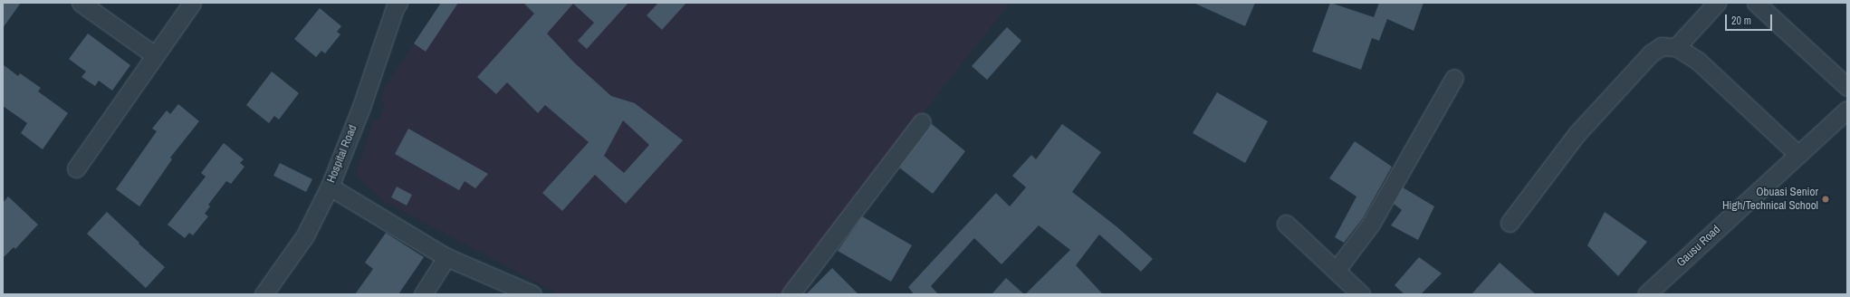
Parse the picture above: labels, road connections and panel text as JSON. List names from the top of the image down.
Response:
{
  "streets": {
    "street": ["Hospital Road", "Gausu Road"]
  },
  "places": ["Obuasi Senior High/Technical School"],
  "scale_bar": "20 m"
}
